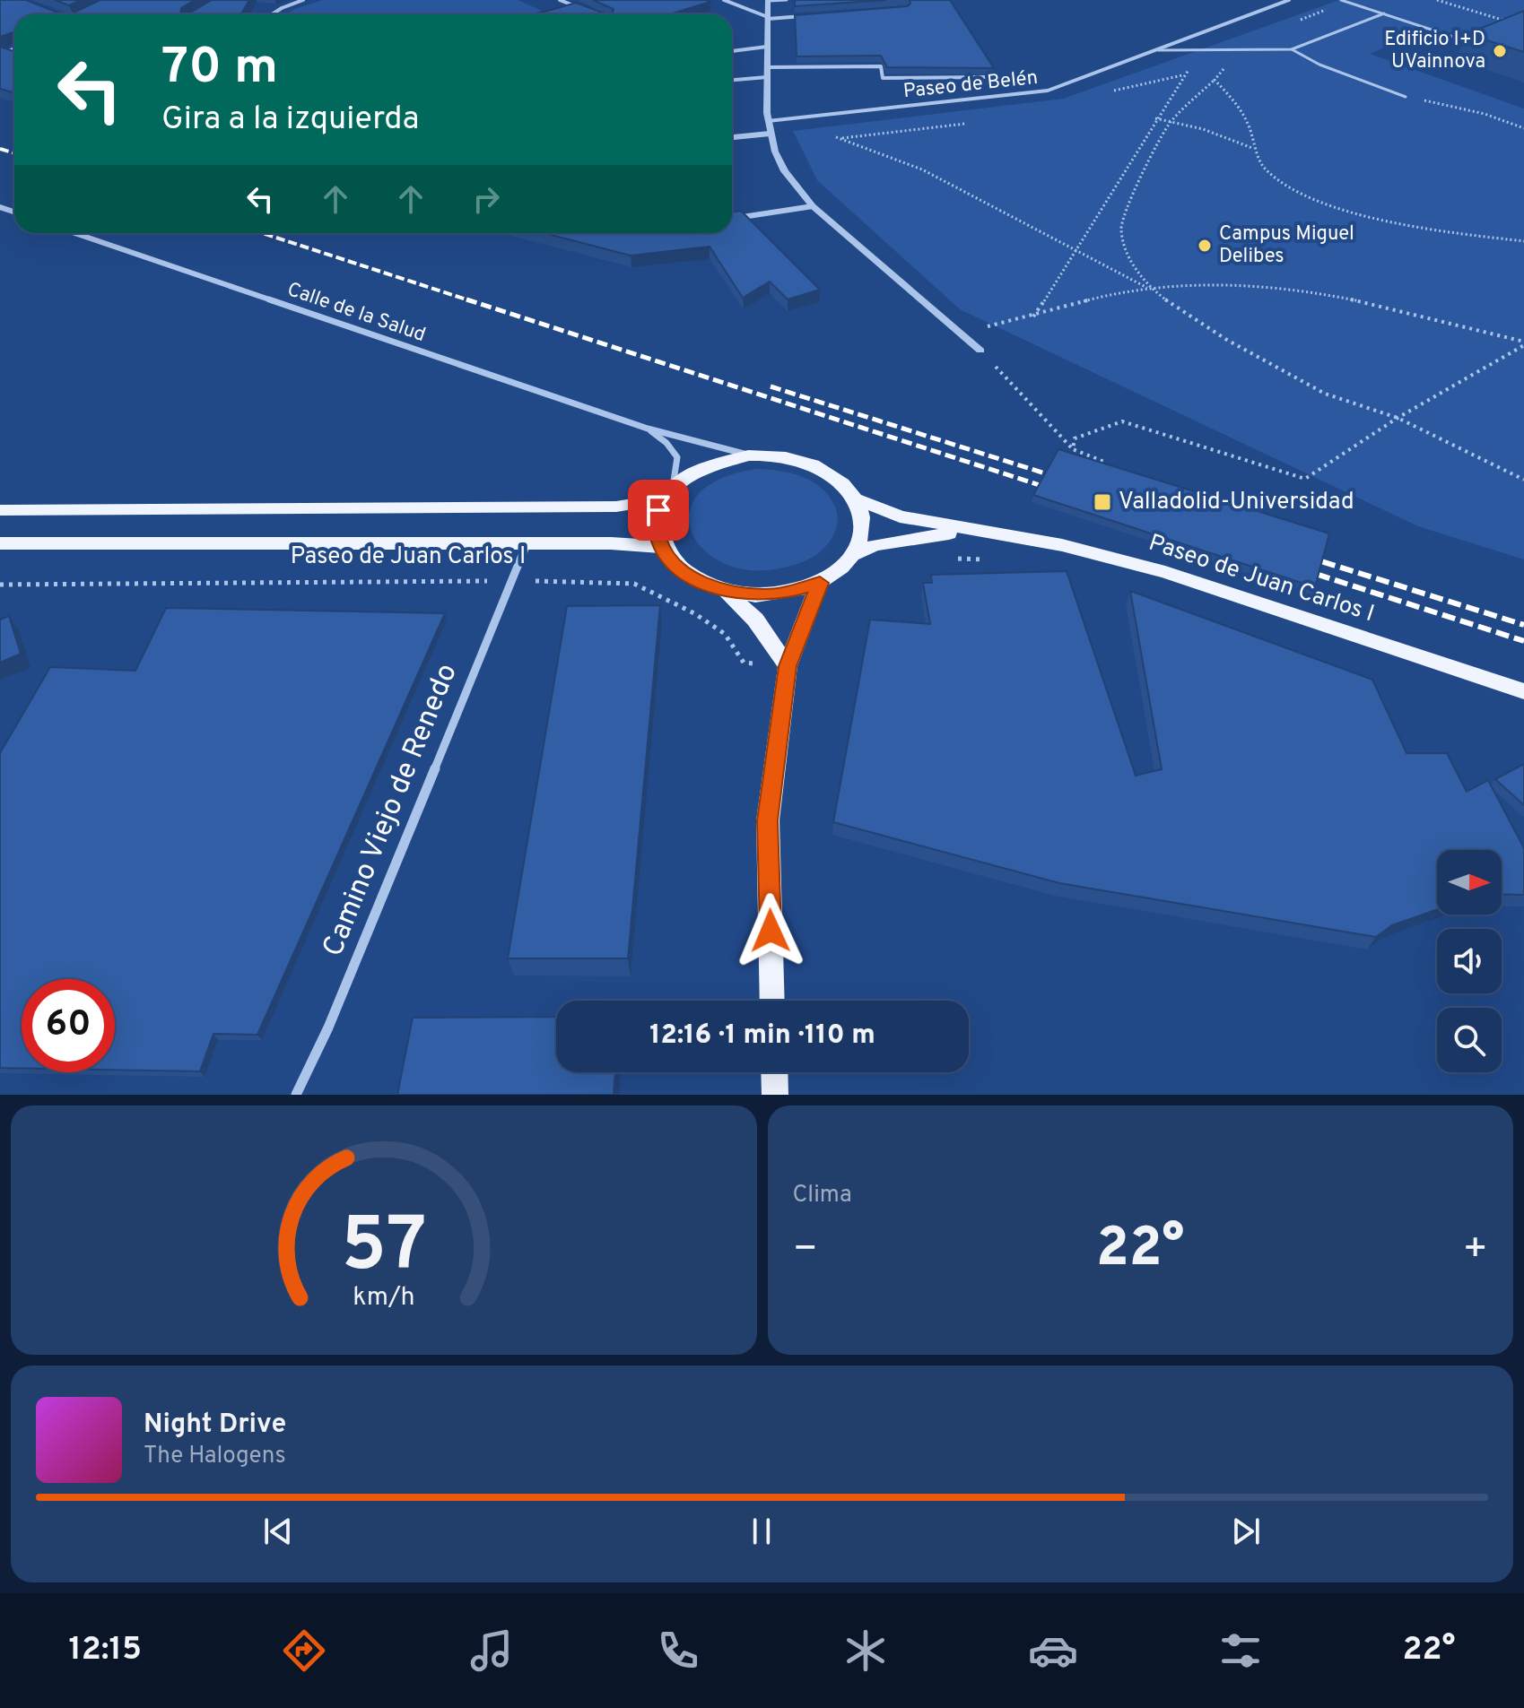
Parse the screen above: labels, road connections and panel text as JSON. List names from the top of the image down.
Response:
{
  "streets": {
    "main road": ["Paseo de Juan Carlos I"],
    "street": ["Paseo de Belén", "Calle de la Salud", "Camino Viejo de Renedo"]
  },
  "crossings": [
    ["Calle de la Salud", "Paseo de Juan Carlos I"],
    ["Paseo de Juan Carlos I", "Camino Viejo de Renedo"]
  ],
  "places": {
    "other": ["Edificio I+D UVainnova", "Campus Miguel Delibes"],
    "transit": ["Valladolid-Universidad"]
  },
  "north": "right",
  "page": {
    "turn": ["70 m", "Gira a la izquierda"],
    "limit": "60",
    "trip": "12:16 · 1 min · 110 m",
    "tile": "Clima",
    "heat": ["−", "22°", "+"],
    "song": ["Night Drive", "The Halogens"],
    "tabs": ["12:15", "22°"],
    "gauge": ["57", "km/h"]
  }
}
